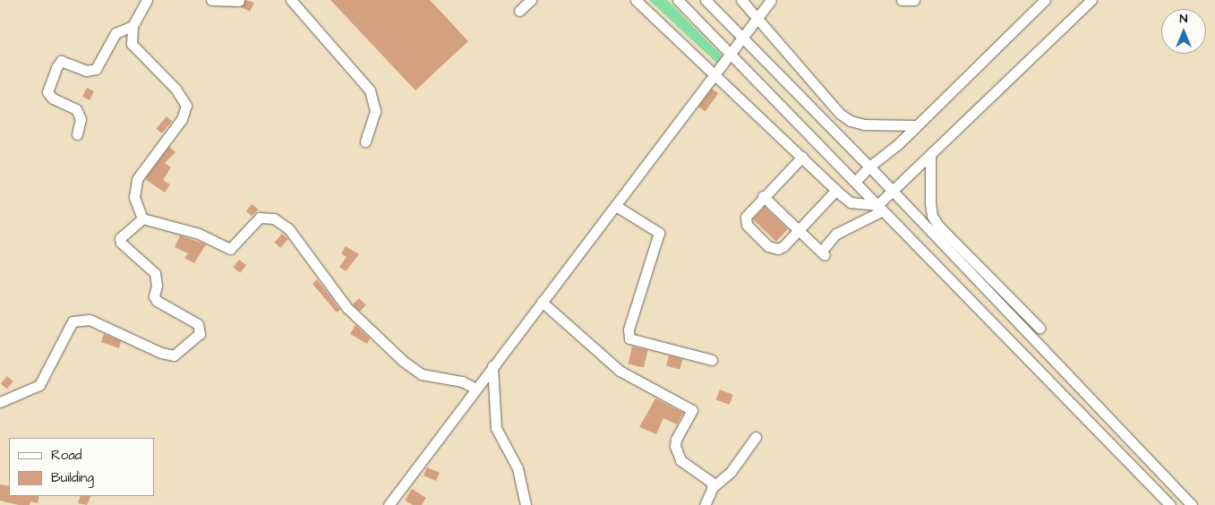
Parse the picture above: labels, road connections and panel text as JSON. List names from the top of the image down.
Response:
{
  "legend": ["Road", "Building"],
  "north": "top"
}
